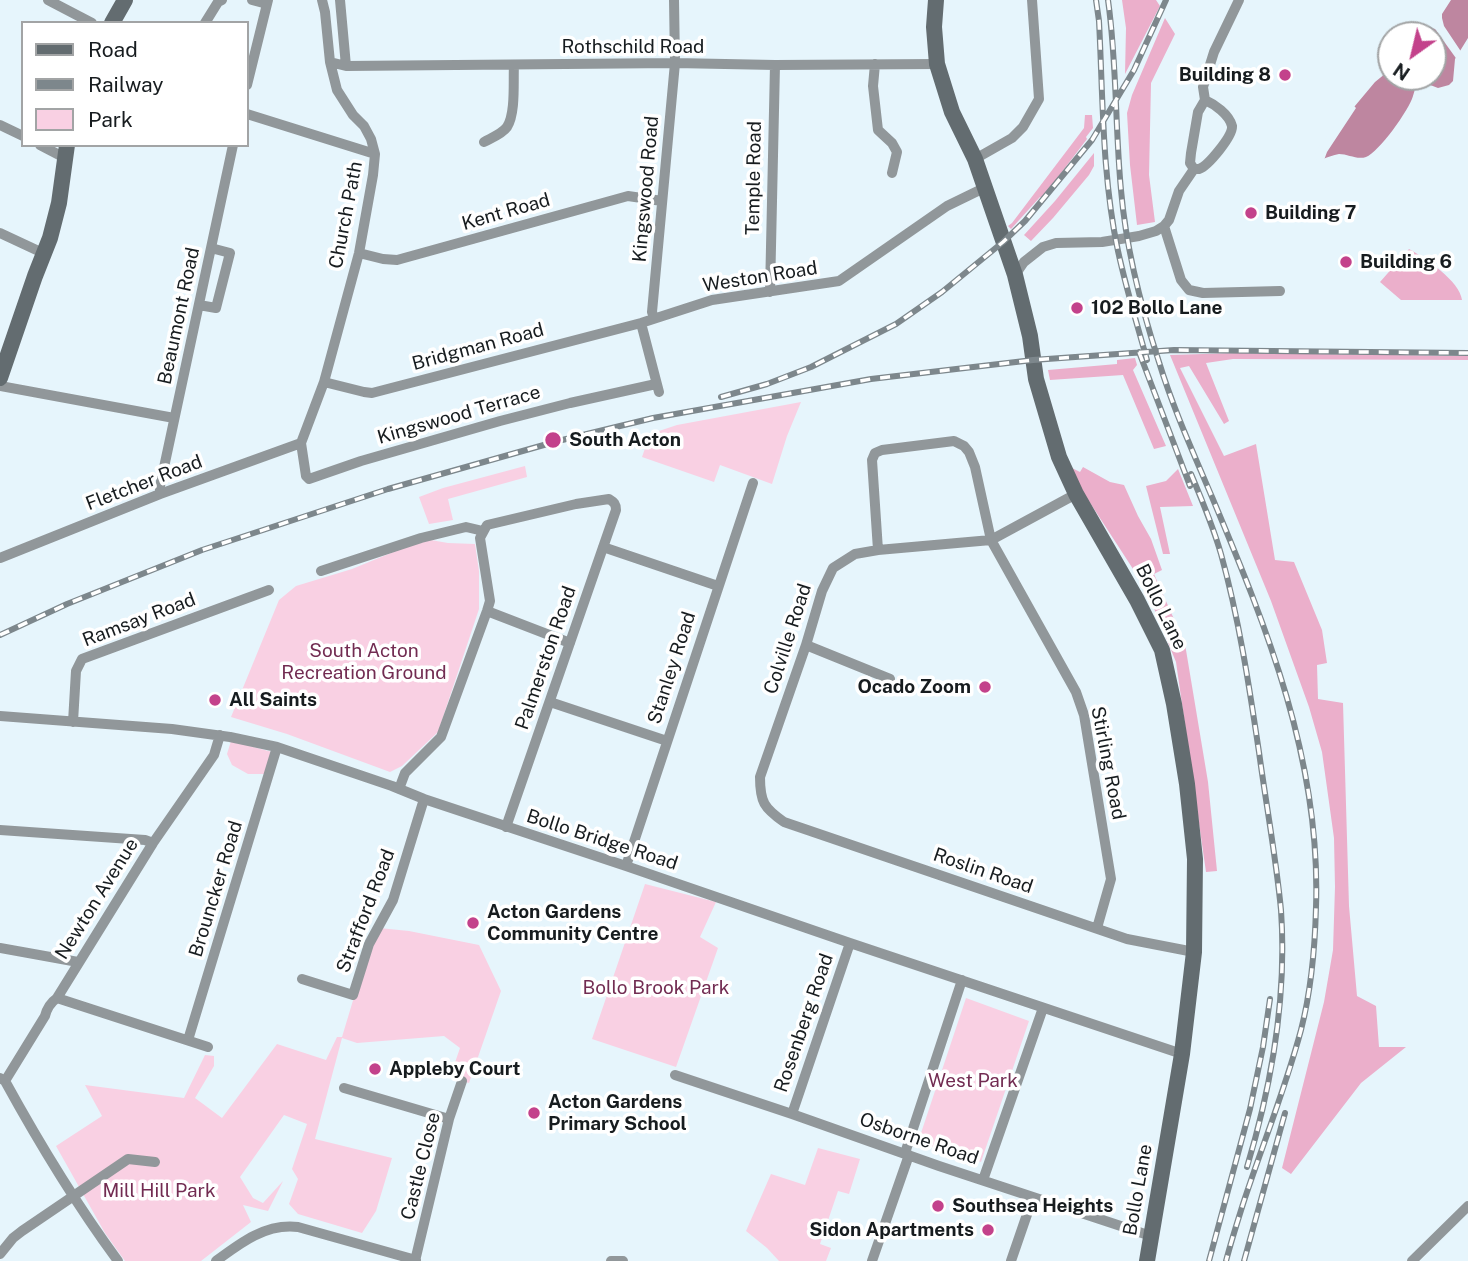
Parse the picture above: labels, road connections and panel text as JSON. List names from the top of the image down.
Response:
{
  "streets": {
    "street": [
      "Rothschild Road",
      "Temple Road",
      "Kingswood Road",
      "Kent Road",
      "Church Path",
      "Weston Road",
      "Beaumont Road",
      "Bridgman Road",
      "Kingswood Terrace",
      "Fletcher Road",
      "Bollo Lane",
      "Ramsay Road",
      "Colville Road",
      "Palmerston Road",
      "Stanley Road",
      "Stirling Road",
      "Bollo Bridge Road",
      "Roslin Road",
      "Brouncker Road",
      "Newton Avenue",
      "Strafford Road",
      "Rosenberg Road",
      "Osborne Road",
      "Castle Close"
    ]
  },
  "crossings": [
    ["Rothschild Road", "Temple Road"],
    ["Rothschild Road", "Kingswood Road"],
    ["Rothschild Road", "Church Path"],
    ["Rothschild Road", "Bollo Lane"],
    ["Temple Road", "Weston Road"],
    ["Kingswood Road", "Kent Road"],
    ["Kingswood Road", "Weston Road"],
    ["Kent Road", "Church Path"],
    ["Church Path", "Bridgman Road"],
    ["Church Path", "Kingswood Terrace"],
    ["Church Path", "Fletcher Road"],
    ["Weston Road", "Bridgman Road"],
    ["Weston Road", "Kingswood Terrace"],
    ["Weston Road", "Bollo Lane"],
    ["Beaumont Road", "Fletcher Road"],
    ["Bridgman Road", "Kingswood Terrace"],
    ["Kingswood Terrace", "Fletcher Road"],
    ["Bollo Lane", "Colville Road"],
    ["Bollo Lane", "Bollo Bridge Road"],
    ["Bollo Lane", "Roslin Road"],
    ["Bollo Lane", "Osborne Road"],
    ["Ramsay Road", "Bollo Bridge Road"],
    ["Colville Road", "Stirling Road"],
    ["Colville Road", "Roslin Road"],
    ["Palmerston Road", "Bollo Bridge Road"],
    ["Stanley Road", "Bollo Bridge Road"],
    ["Stirling Road", "Roslin Road"],
    ["Bollo Bridge Road", "Brouncker Road"],
    ["Bollo Bridge Road", "Newton Avenue"],
    ["Bollo Bridge Road", "Strafford Road"],
    ["Bollo Bridge Road", "Rosenberg Road"],
    ["Rosenberg Road", "Osborne Road"]
  ],
  "parks": [
    "South Acton Recreation Ground",
    "Bollo Brook Park",
    "West Park",
    "Mill Hill Park"
  ],
  "places": [
    "Building 8",
    "Building 7",
    "Building 6",
    "102 Bollo Lane",
    "South Acton",
    "Ocado Zoom",
    "All Saints",
    "Acton Gardens Community Centre",
    "Appleby Court",
    "Acton Gardens Primary School",
    "Southsea Heights",
    "Sidon Apartments"
  ],
  "legend": ["Road", "Railway", "Park"],
  "north": "bottom left"
}
